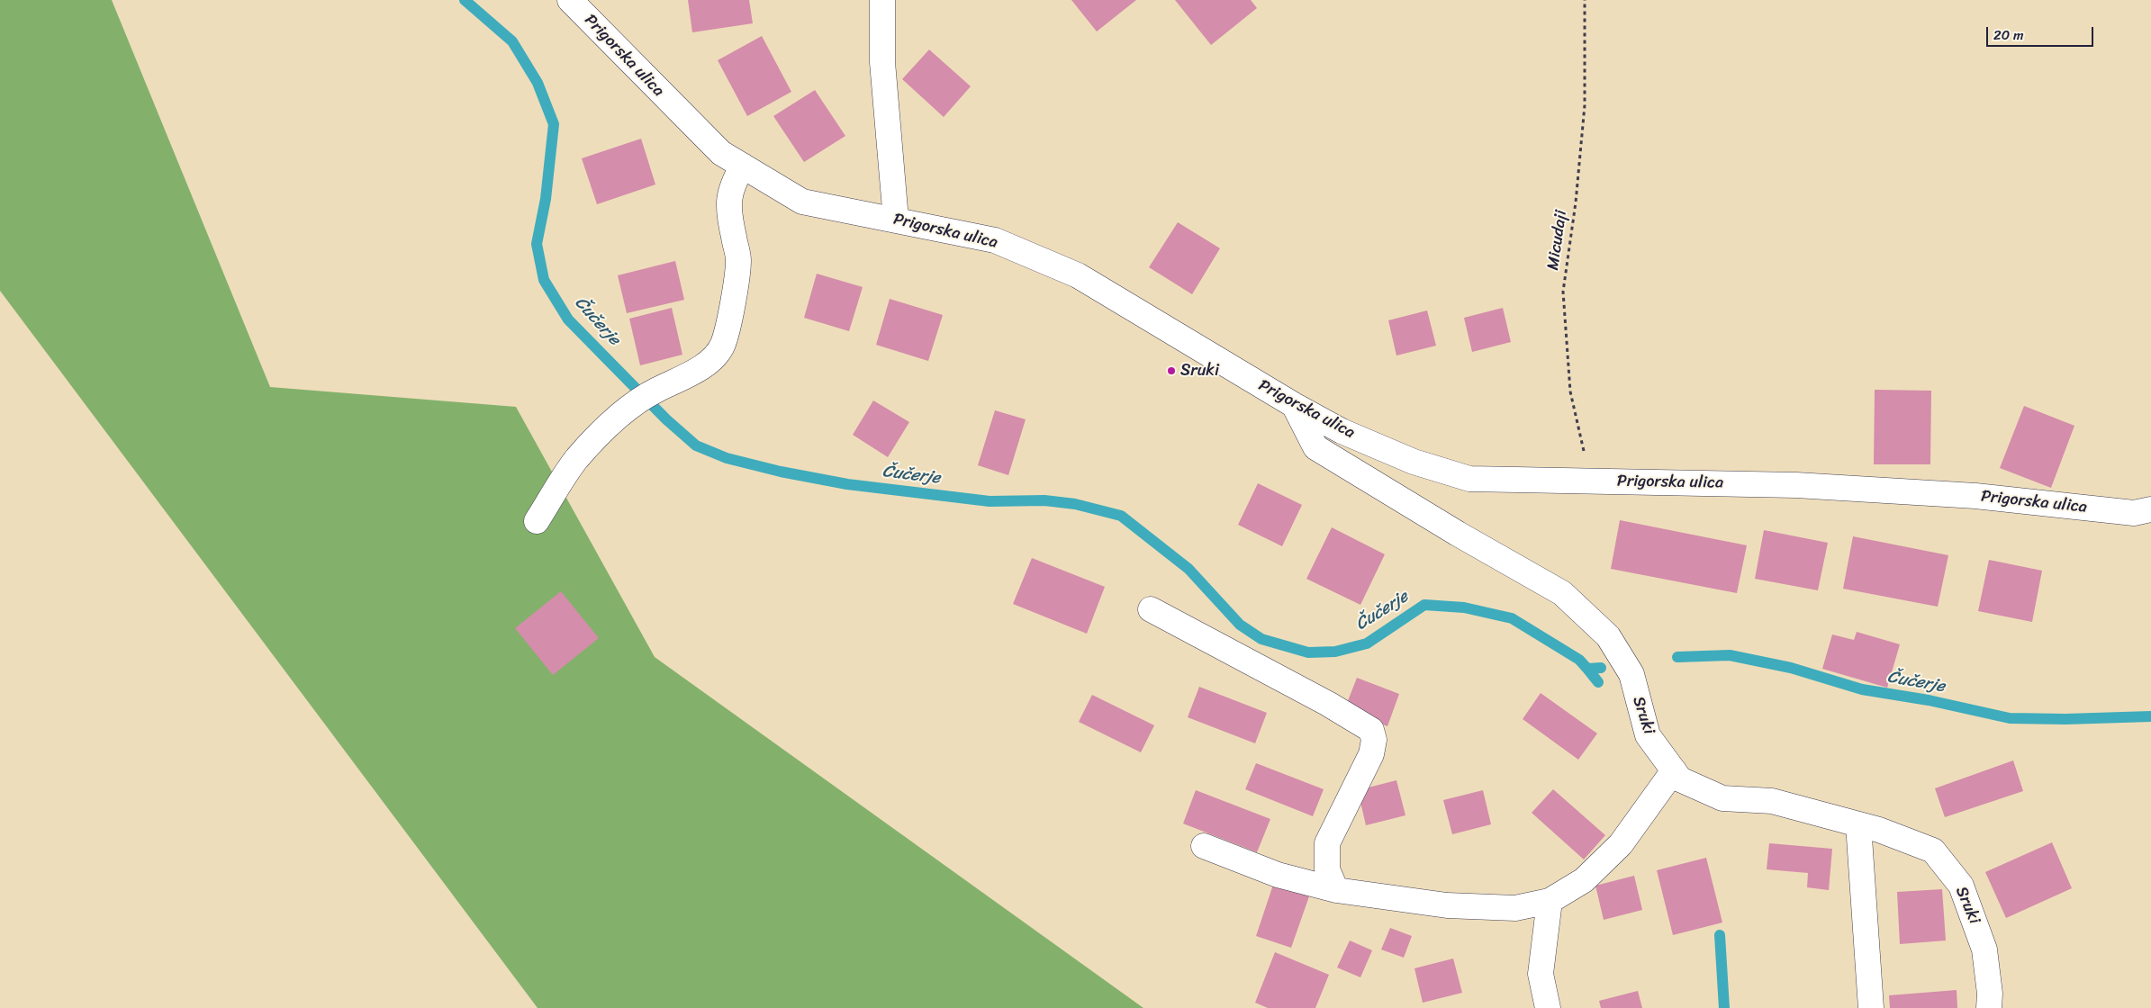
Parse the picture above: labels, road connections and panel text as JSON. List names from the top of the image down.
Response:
{
  "streets": {
    "street": ["Prigorska ulica", "Sruki"],
    "path": ["Micudaji"]
  },
  "crossings": [
    ["Prigorska ulica", "Micudaji"],
    ["Prigorska ulica", "Sruki"]
  ],
  "water": ["Čučerje"],
  "places": ["Sruki"],
  "scale_bar": "20 m"
}
